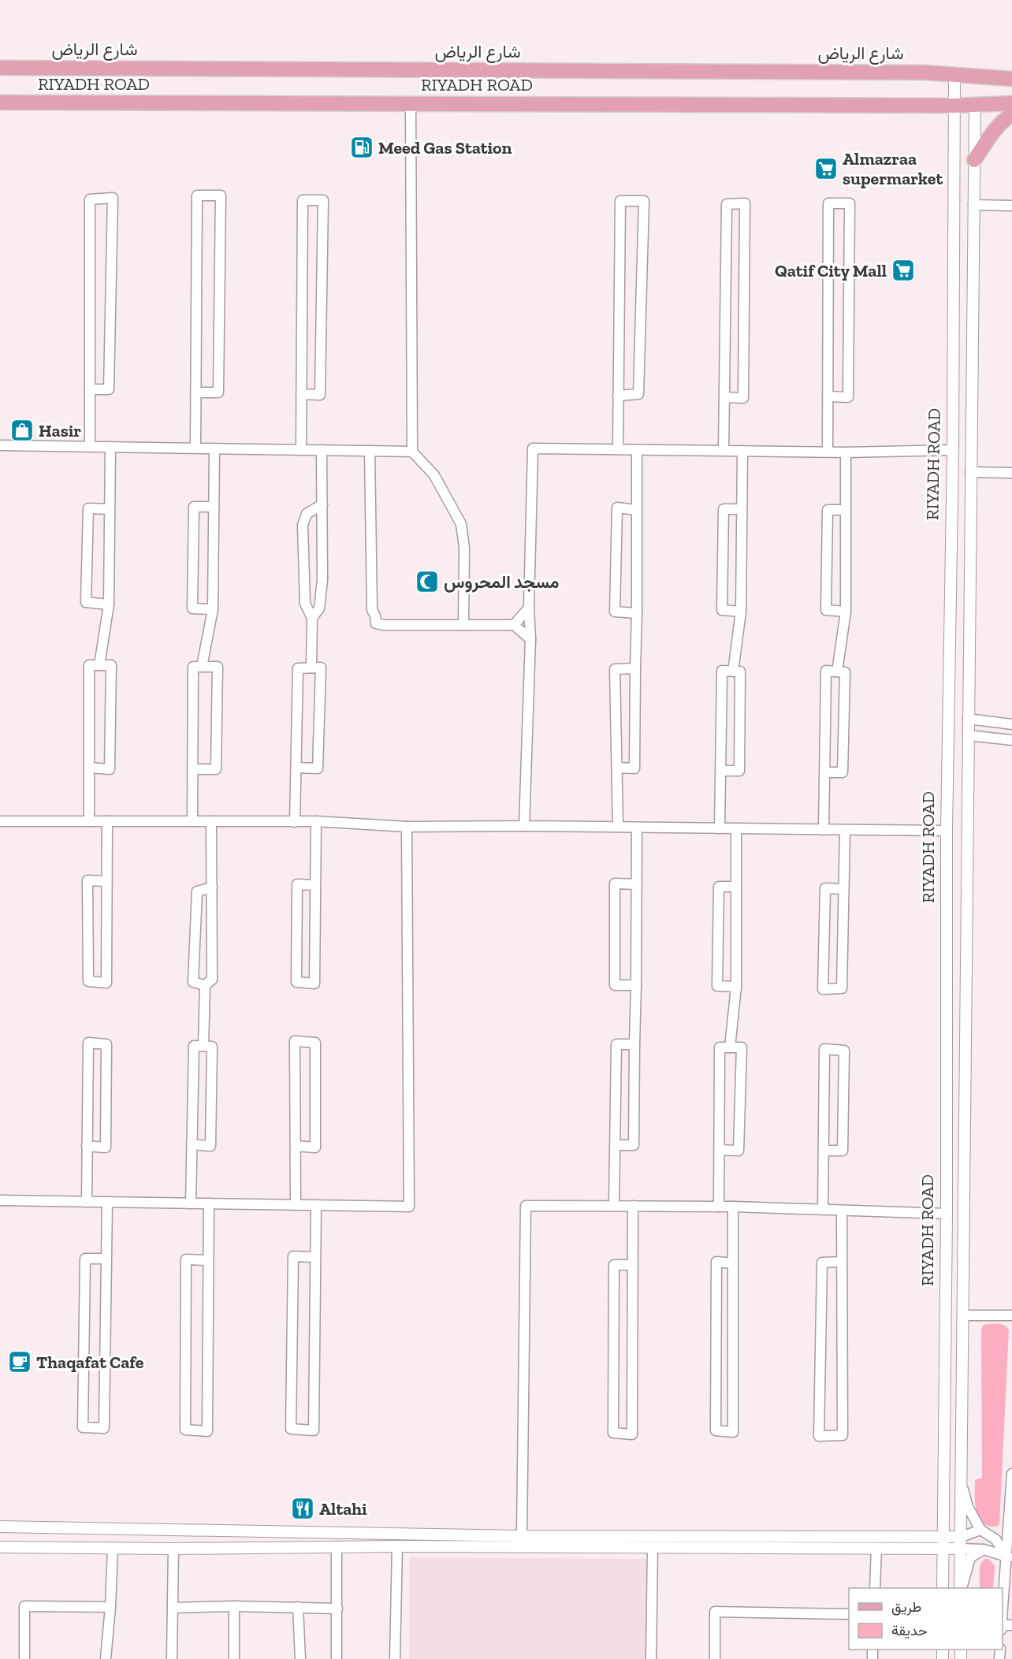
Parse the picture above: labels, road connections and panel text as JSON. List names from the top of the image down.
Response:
{
  "streets": {
    "main road": ["شارع الرياض", "RIYADH ROAD"]
  },
  "crossings": [
    ["شارع الرياض", "RIYADH ROAD"]
  ],
  "places": {
    "fuel station": ["Meed Gas Station"],
    "supermarket": ["Almazraa supermarket", "Qatif City Mall"],
    "shop": ["Hasir"],
    "mosque": ["مسجد المحروس"],
    "cafe": ["Thaqafat Cafe"],
    "restaurant": ["Altahi"]
  },
  "legend": ["طريق", "حديقة"]
}
